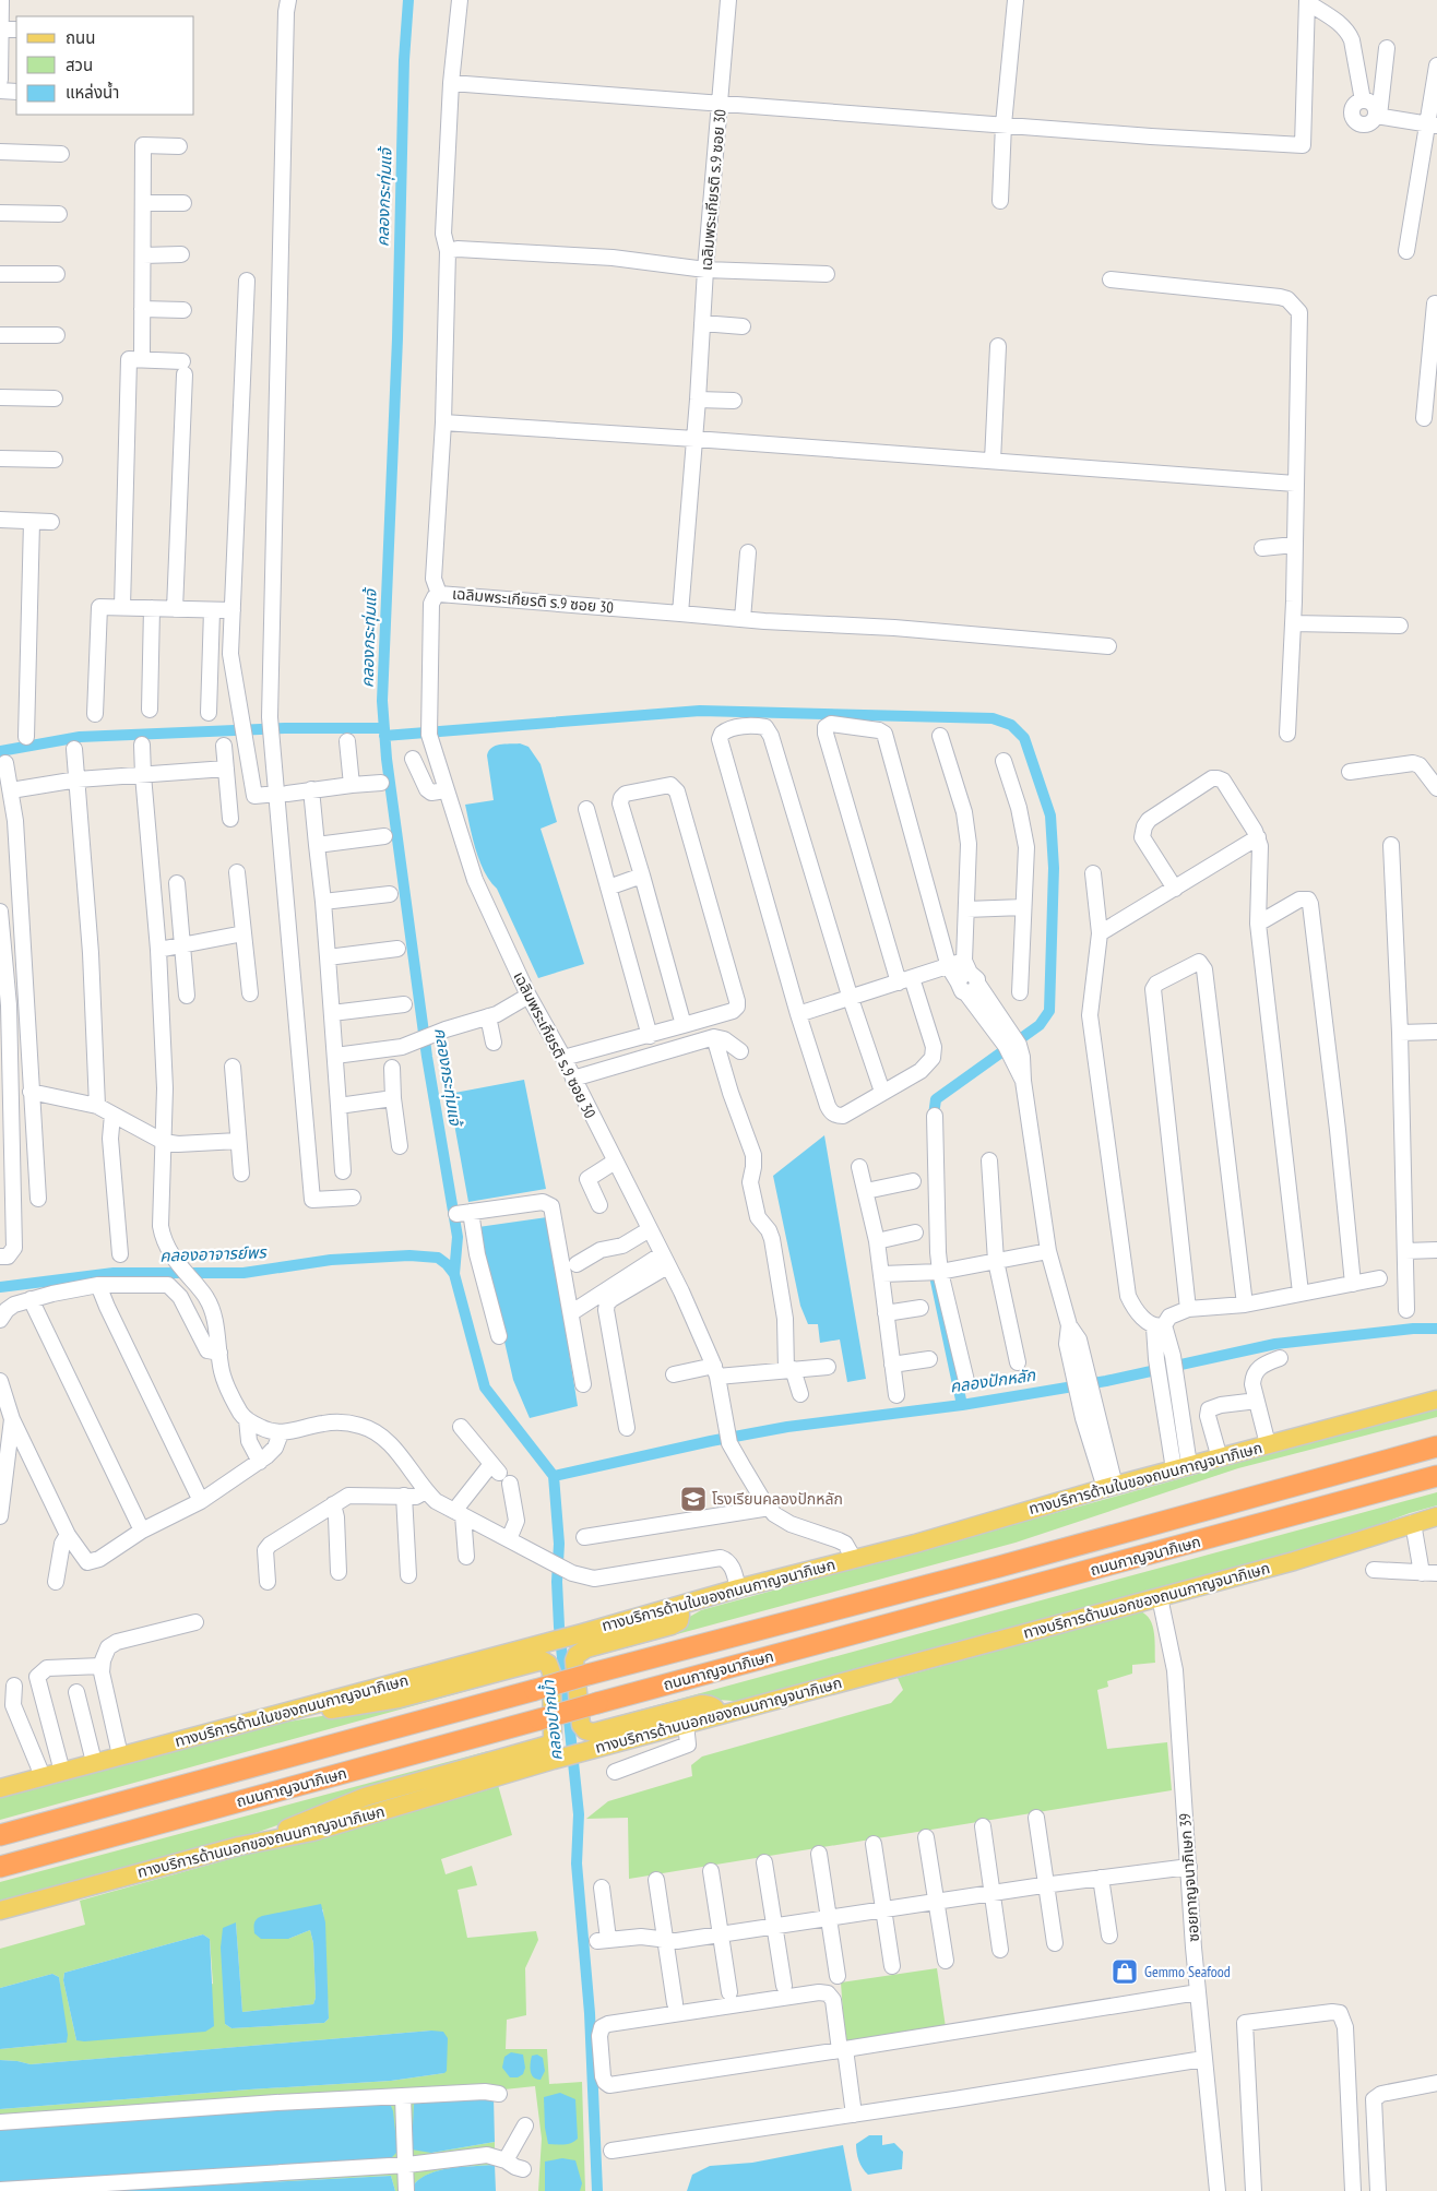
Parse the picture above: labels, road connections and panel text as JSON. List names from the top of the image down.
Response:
{
  "streets": {
    "highway": ["ถนนกาญจนาภิเษก"],
    "main road": ["ทางบริการด้านในของถนนกาญจนาภิเษก", "ทางบริการด้านนอกของถนนกาญจนาภิเษก"],
    "street": ["เฉลิมพระเกียรติ ร.9 ซอย 30", "ซอยกาญจนาภิเษก 39"]
  },
  "crossings": [
    ["เฉลิมพระเกียรติ ร.9 ซอย 30", "ทางบริการด้านในของถนนกาญจนาภิเษก"],
    ["ทางบริการด้านนอกของถนนกาญจนาภิเษก", "ซอยกาญจนาภิเษก 39"]
  ],
  "water": [
    "คลองกระทุ่มแจ้",
    "คลองอาจารย์พร",
    "คลองปักหลัก",
    "คลองปากน้ำ"
  ],
  "places": {
    "school or university": ["โรงเรียนคลองปักหลัก"],
    "shop": ["Gemmo Seafood"]
  },
  "legend": ["ถนน", "สวน", "แหล่งน้ำ"]
}
